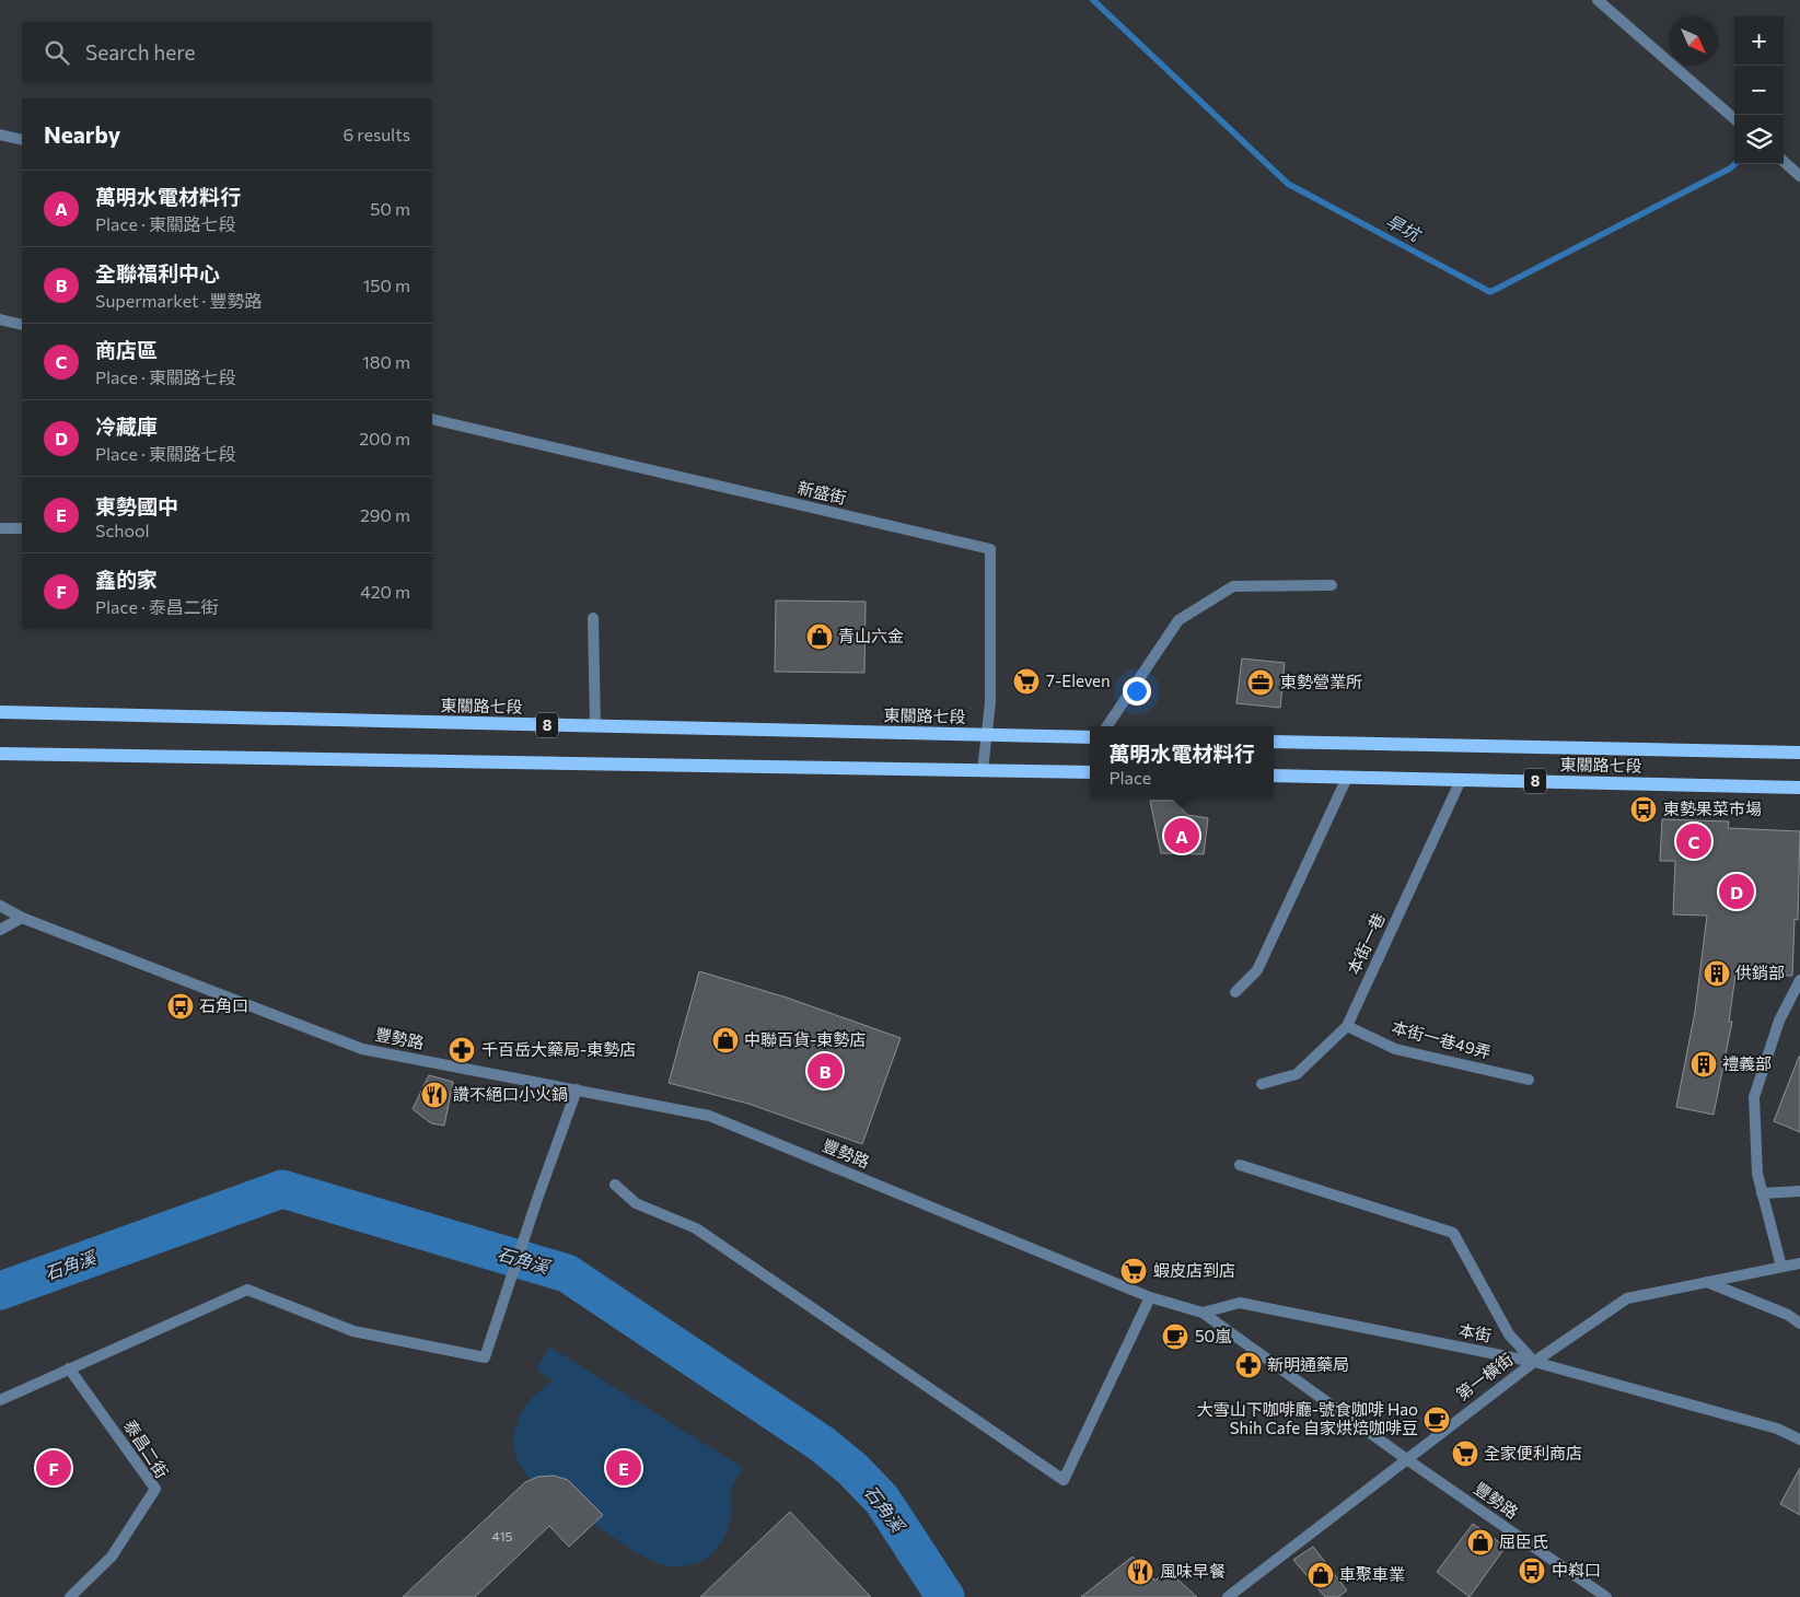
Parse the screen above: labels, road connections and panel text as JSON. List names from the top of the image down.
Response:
{
  "streets": {
    "main road": ["東關路七段", "8"],
    "street": [
      "新盛街",
      "本街一巷",
      "豐勢路",
      "本街一巷49弄",
      "本街",
      "第一橫街",
      "泰昌二街"
    ]
  },
  "crossings": [
    ["新盛街", "東關路七段"],
    ["東關路七段", "本街一巷"],
    ["本街一巷", "本街一巷49弄"],
    ["豐勢路", "本街"],
    ["豐勢路", "第一橫街"],
    ["本街", "第一橫街"]
  ],
  "water": ["旱坑", "石角溪"],
  "places": {
    "shop": [
      "青山六金",
      "中聯百貨-東勢店",
      "屈臣氏",
      "車聚車業"
    ],
    "supermarket": ["7-Eleven", "蝦皮店到店", "全家便利商店"],
    "office": ["東勢營業所"],
    "bus stop": ["東勢果菜市場", "石角口", "中嵙口"],
    "building": ["供銷部", "禮義部"],
    "pharmacy": ["千百岳大藥局-東勢店", "新明通藥局"],
    "restaurant": ["讚不絕口小火鍋", "風味早餐"],
    "cafe": ["50嵐", "大雪山下咖啡廳-號食咖啡 Hao Shih Cafe 自家烘焙咖啡豆"]
  },
  "house_numbers": ["415"],
  "north": "bottom right",
  "page": {
    "map_buttons": ["+", "−"],
    "search": "Search here",
    "heading": ["Nearby", "6 results"],
    "list": [
      {
        "mark": "A",
        "name": "萬明水電材料行",
        "note": "Place · 東關路七段",
        "value": "50 m"
      },
      {
        "mark": "B",
        "name": "全聯福利中心",
        "note": "Supermarket · 豐勢路",
        "value": "150 m"
      },
      {
        "mark": "C",
        "name": "商店區",
        "note": "Place · 東關路七段",
        "value": "180 m"
      },
      {
        "mark": "D",
        "name": "冷藏庫",
        "note": "Place · 東關路七段",
        "value": "200 m"
      },
      {
        "mark": "E",
        "name": "東勢國中",
        "note": "School",
        "value": "290 m"
      },
      {
        "mark": "F",
        "name": "鑫的家",
        "note": "Place · 泰昌二街",
        "value": "420 m"
      }
    ],
    "popup": ["萬明水電材料行", "Place"],
    "pins": [
      "A",
      "C",
      "D",
      "B",
      "E",
      "F"
    ]
  }
}
